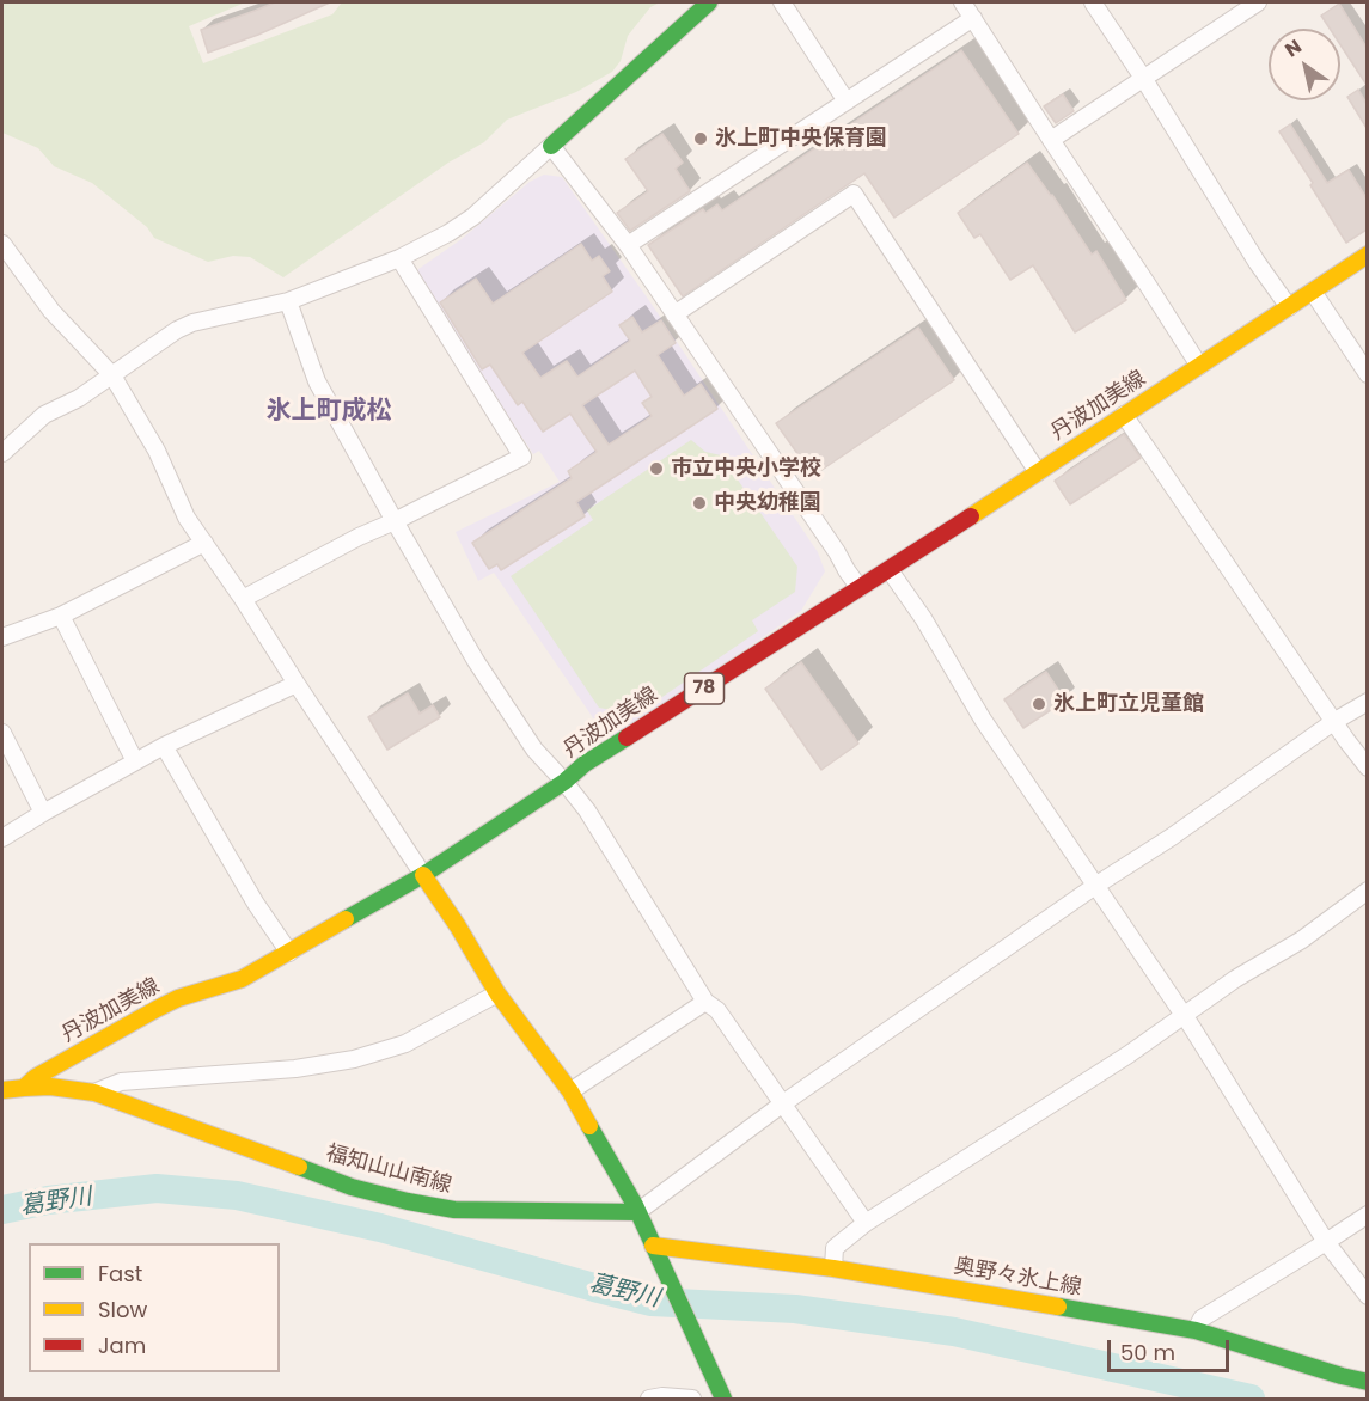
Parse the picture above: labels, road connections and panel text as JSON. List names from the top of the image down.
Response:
{
  "streets": {
    "main road": [
      "丹波加美線",
      "78",
      "福知山山南線",
      "奥野々氷上線"
    ]
  },
  "crossings": [
    ["丹波加美線", "福知山山南線"]
  ],
  "districts": ["氷上町成松"],
  "water": ["葛野川"],
  "places": [
    "氷上町中央保育園",
    "市立中央小学校",
    "中央幼稚園",
    "氷上町立児童館"
  ],
  "legend": ["Fast", "Slow", "Jam"],
  "scale_bar": "50 m",
  "north": "top left"
}
